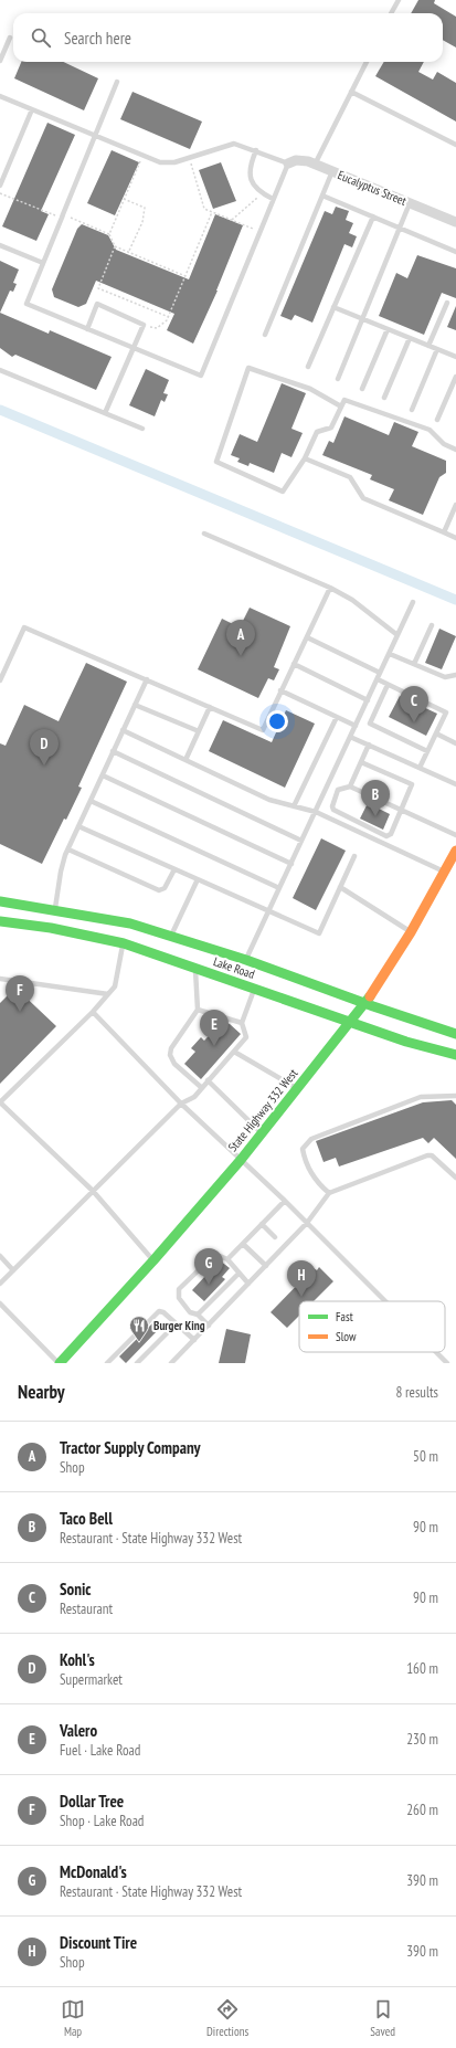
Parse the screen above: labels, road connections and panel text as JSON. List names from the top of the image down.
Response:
{
  "streets": {
    "street": ["Eucalyptus Street", "Lake Road", "State Highway 332 West"]
  },
  "crossings": [
    ["Lake Road", "State Highway 332 West"]
  ],
  "places": {
    "restaurant": ["Burger King"]
  },
  "legend": ["Fast", "Slow"],
  "page": {
    "search": "Search here",
    "pins": [
      "A",
      "C",
      "D",
      "B",
      "F",
      "E",
      "G",
      "H"
    ],
    "heading": ["Nearby", "8 results"],
    "list": [
      {
        "mark": "A",
        "name": "Tractor Supply Company",
        "note": "Shop",
        "value": "50 m"
      },
      {
        "mark": "B",
        "name": "Taco Bell",
        "note": "Restaurant · State Highway 332 West",
        "value": "90 m"
      },
      {
        "mark": "C",
        "name": "Sonic",
        "note": "Restaurant",
        "value": "90 m"
      },
      {
        "mark": "D",
        "name": "Kohl's",
        "note": "Supermarket",
        "value": "160 m"
      },
      {
        "mark": "E",
        "name": "Valero",
        "note": "Fuel · Lake Road",
        "value": "230 m"
      },
      {
        "mark": "F",
        "name": "Dollar Tree",
        "note": "Shop · Lake Road",
        "value": "260 m"
      },
      {
        "mark": "G",
        "name": "McDonald's",
        "note": "Restaurant · State Highway 332 West",
        "value": "390 m"
      },
      {
        "mark": "H",
        "name": "Discount Tire",
        "note": "Shop",
        "value": "390 m"
      }
    ],
    "nav": ["Map", "Directions", "Saved"]
  }
}
